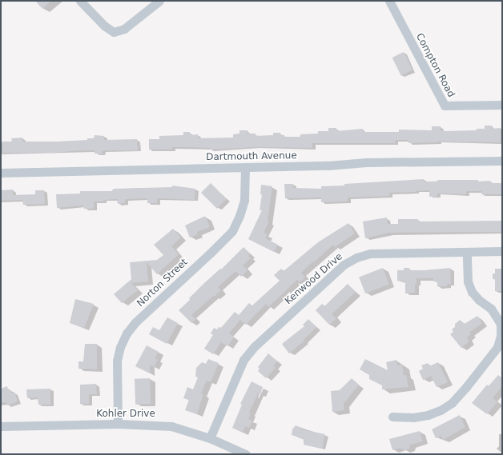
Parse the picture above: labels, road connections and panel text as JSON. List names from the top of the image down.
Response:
{
  "streets": {
    "street": [
      "Compton Road",
      "Dartmouth Avenue",
      "Kenwood Drive",
      "Norton Street",
      "Kohler Drive"
    ]
  },
  "crossings": [
    ["Dartmouth Avenue", "Norton Street"],
    ["Kenwood Drive", "Kohler Drive"],
    ["Norton Street", "Kohler Drive"]
  ]
}
